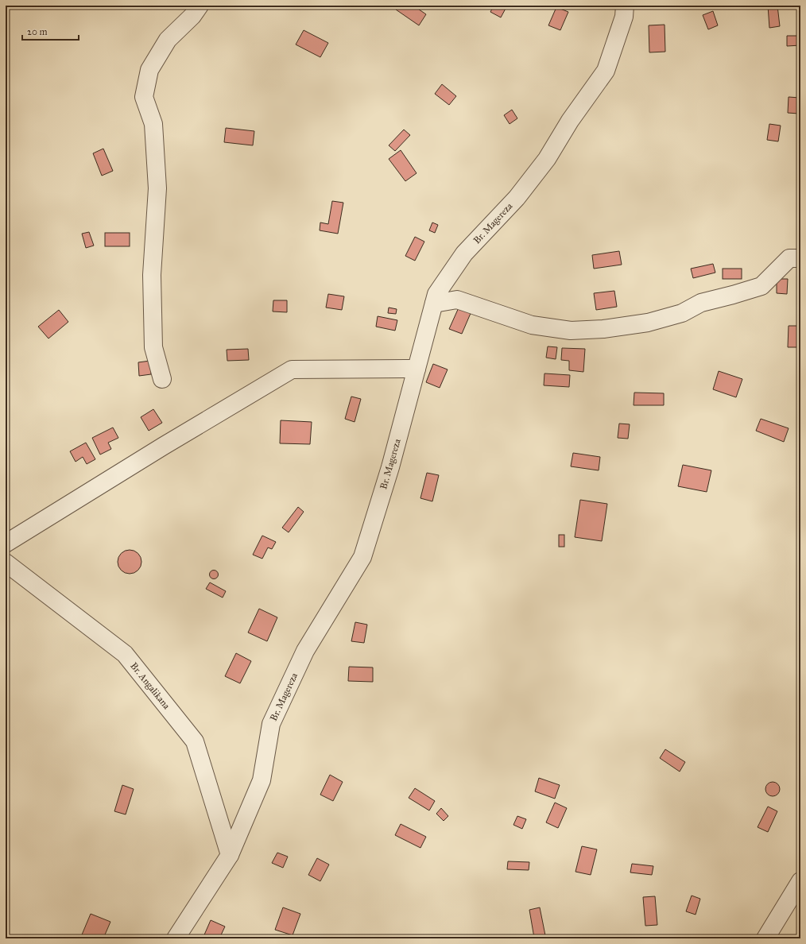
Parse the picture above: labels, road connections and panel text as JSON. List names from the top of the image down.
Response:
{
  "streets": {
    "street": ["Br. Magereza", "Br. Angalikana"]
  },
  "crossings": [
    ["Br. Magereza", "Br. Angalikana"]
  ],
  "scale_bar": "20 m"
}
